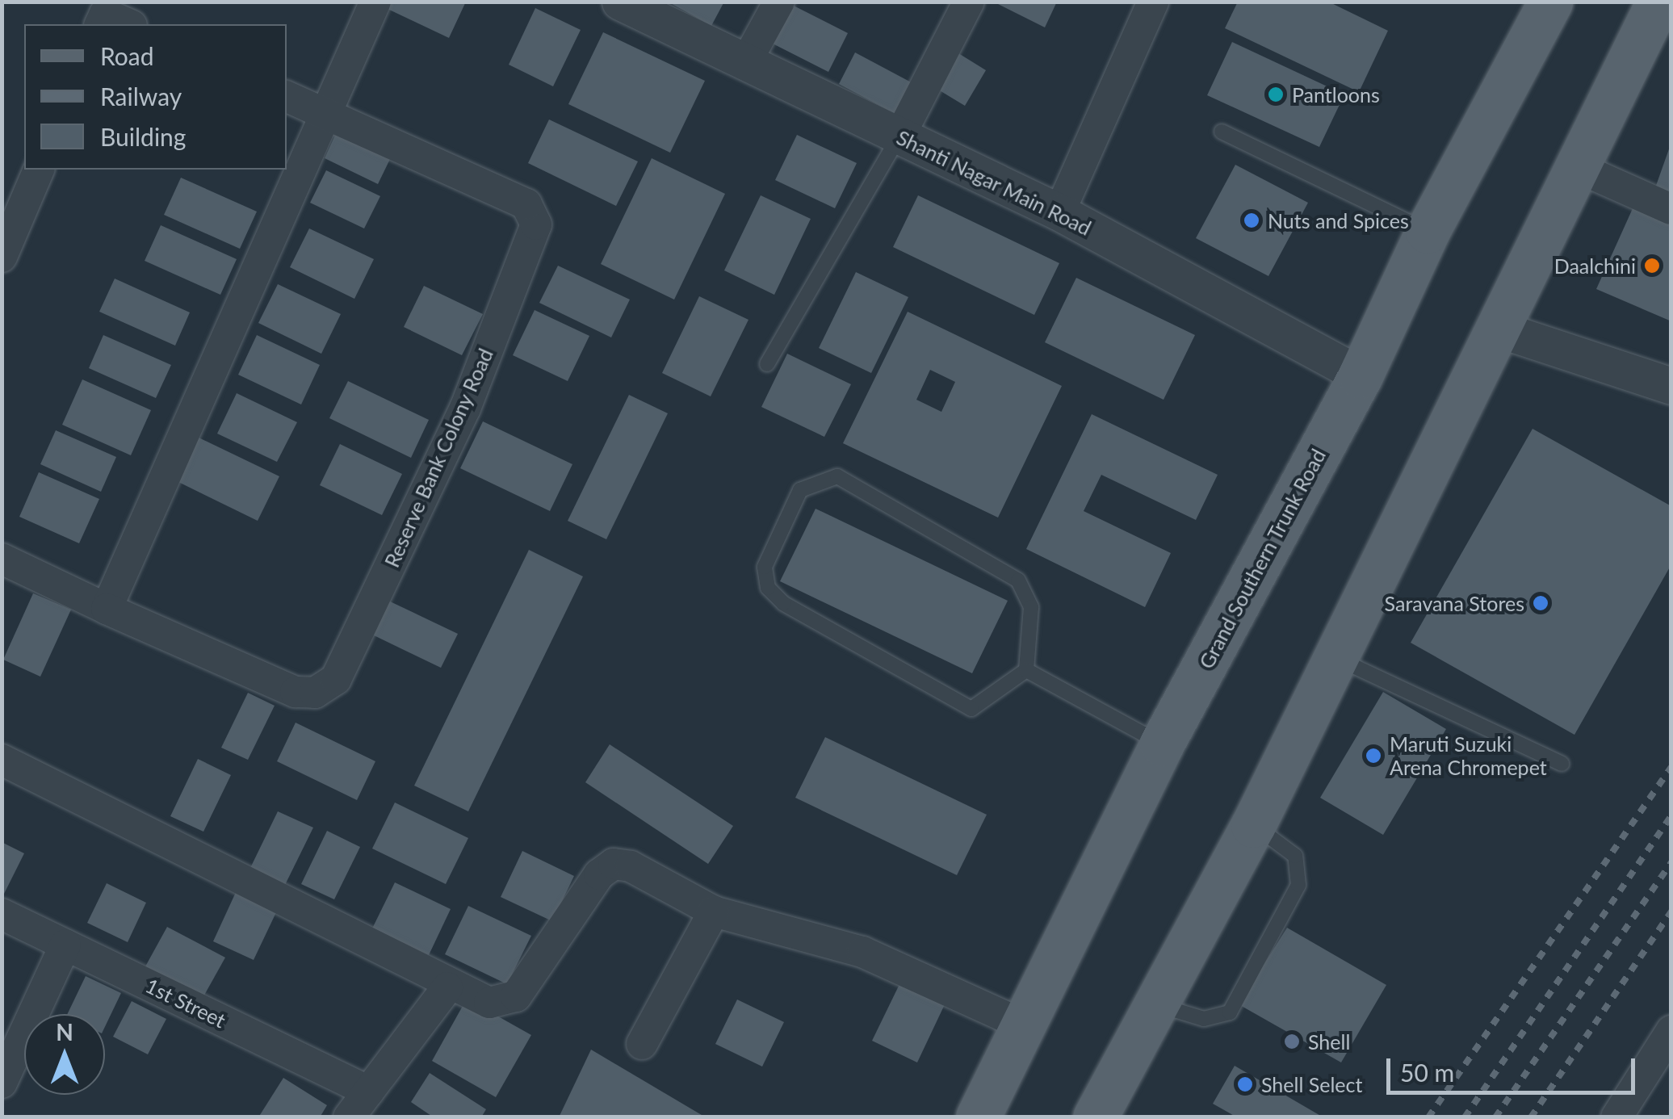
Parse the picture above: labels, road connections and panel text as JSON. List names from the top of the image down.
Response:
{
  "streets": {
    "main road": ["Grand Southern Trunk Road"],
    "street": ["Shanti Nagar Main Road", "Reserve Bank Colony Road", "1st Street"]
  },
  "crossings": [
    ["Shanti Nagar Main Road", "Grand Southern Trunk Road"]
  ],
  "places": [
    "Pantloons",
    "Nuts and Spices",
    "Daalchini",
    "Saravana Stores",
    "Maruti Suzuki Arena Chromepet",
    "Shell",
    "Shell Select"
  ],
  "legend": ["Road", "Railway", "Building"],
  "scale_bar": "50 m",
  "north": "top"
}
